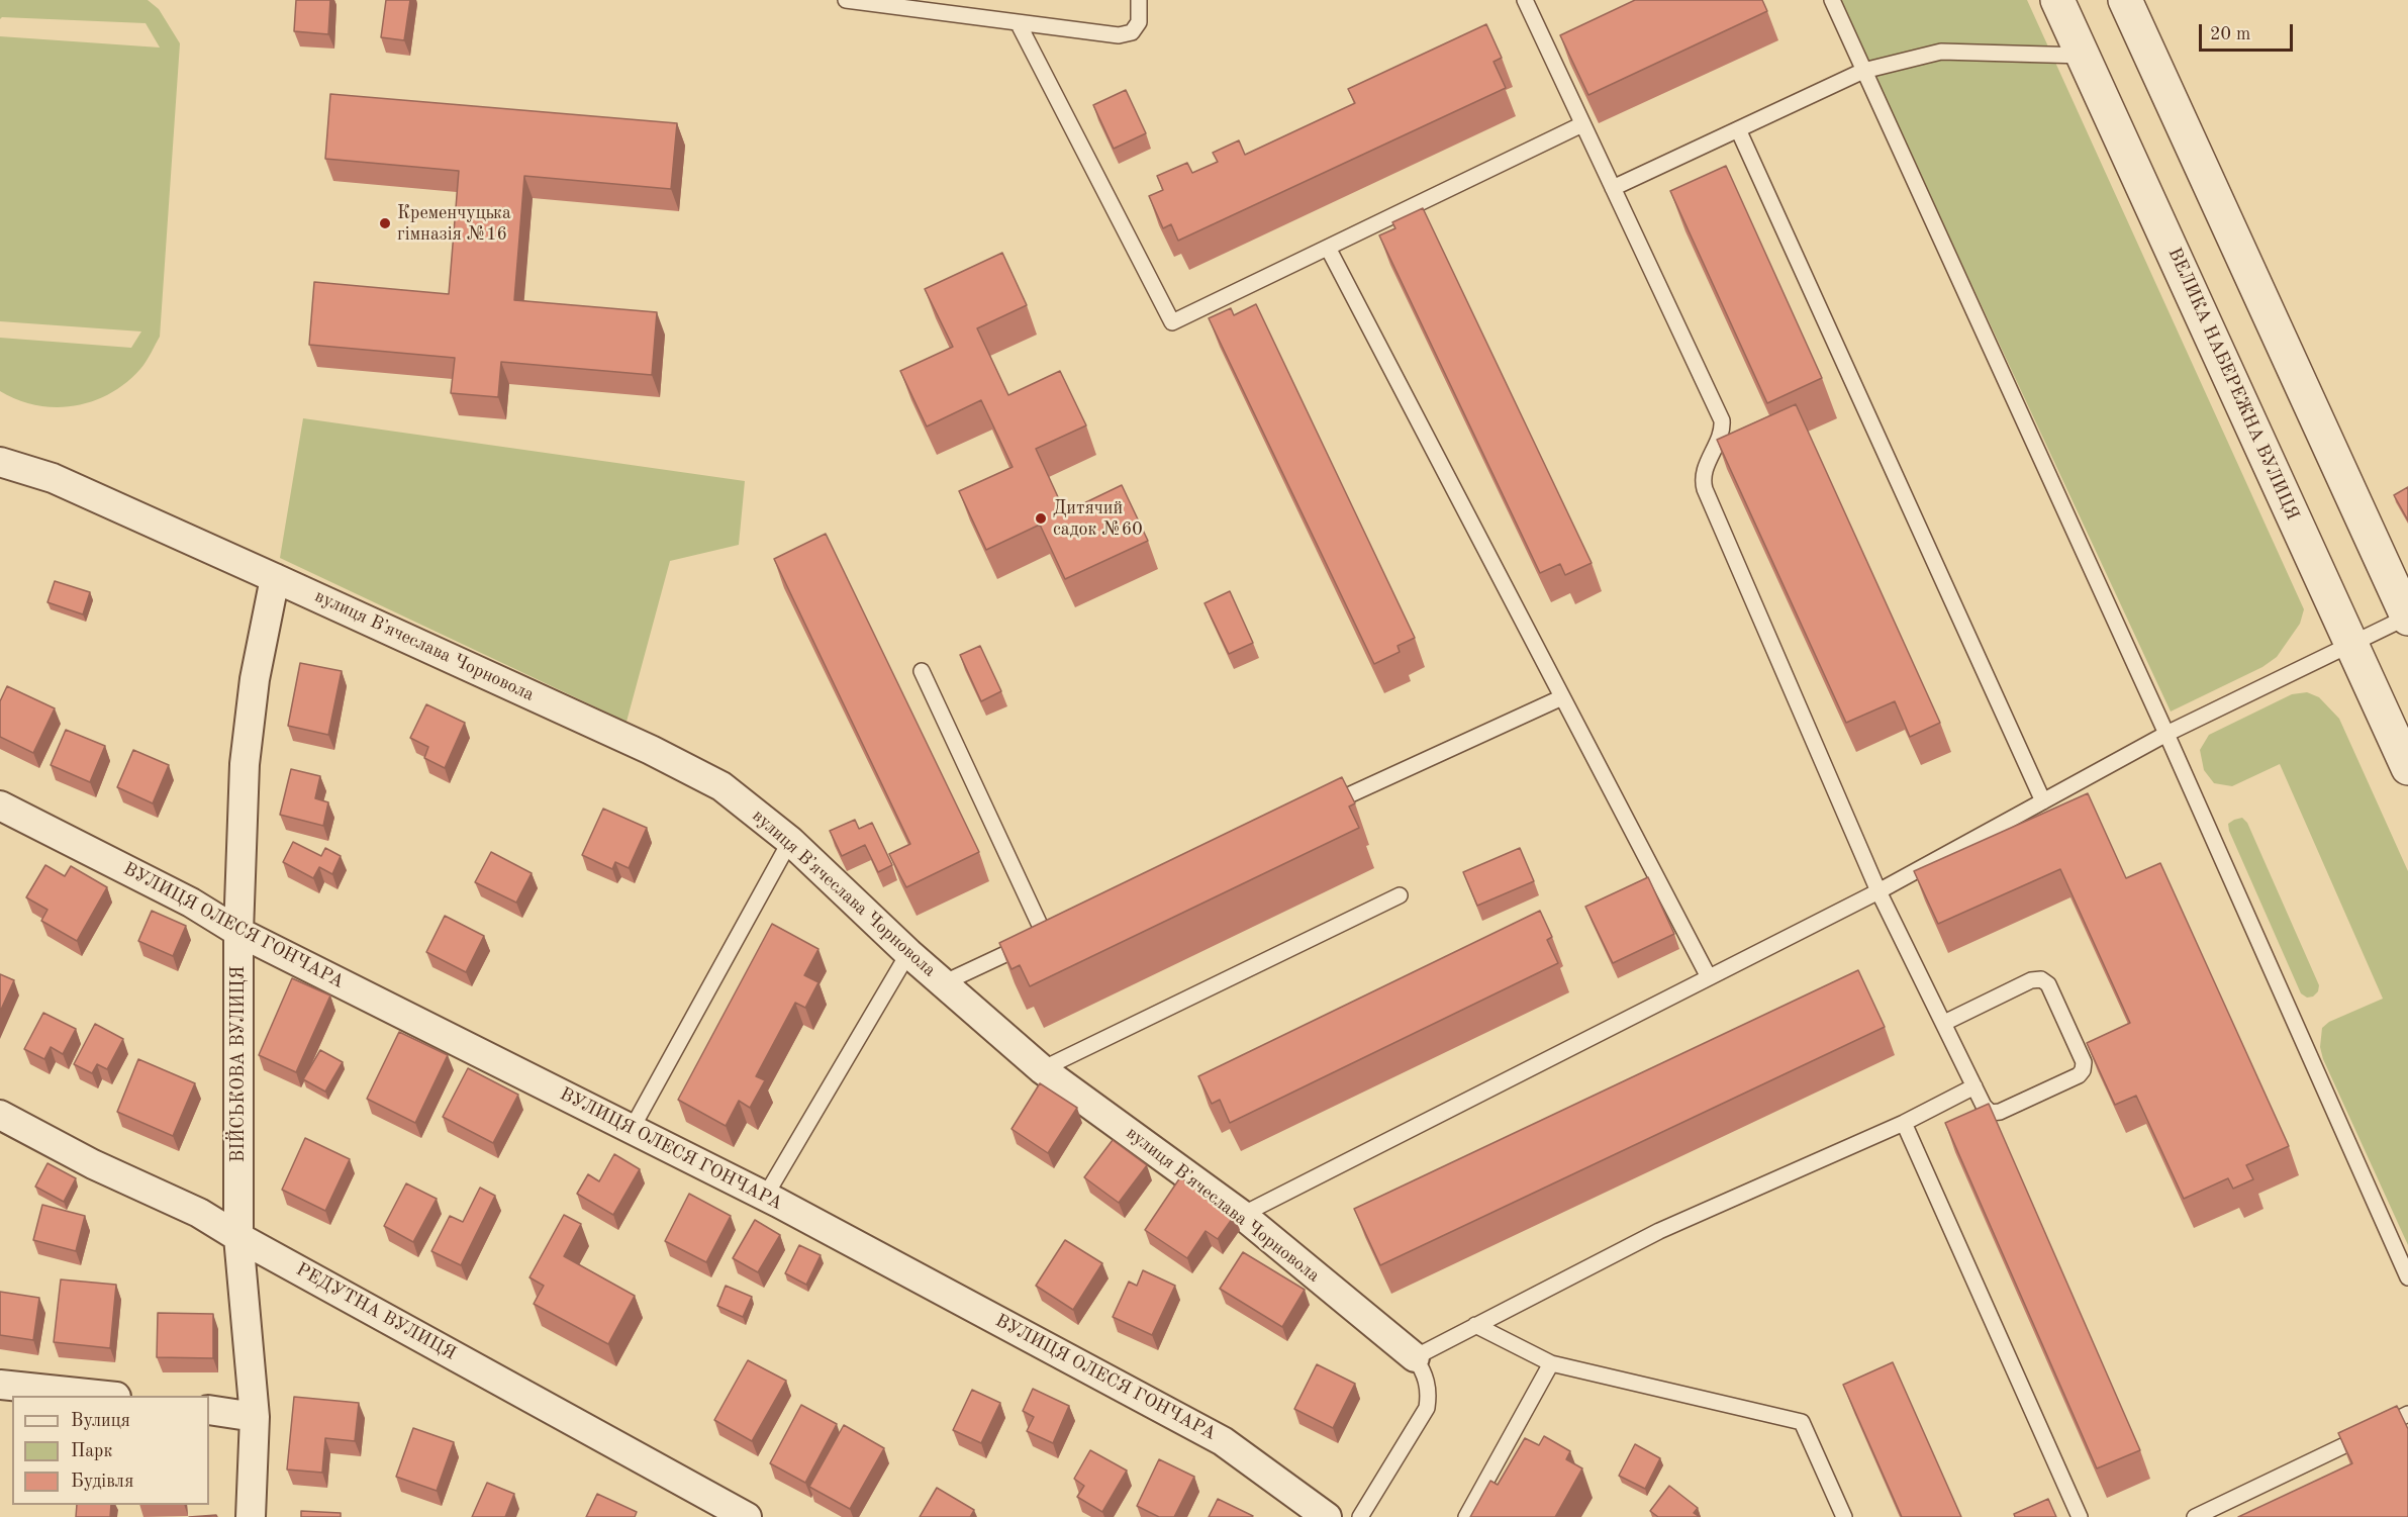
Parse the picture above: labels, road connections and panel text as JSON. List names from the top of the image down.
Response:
{
  "streets": {
    "street": [
      "ВЕЛИКА НАБЕРЕЖНА ВУЛИЦЯ",
      "вулиця Вʼячеслава Чорновола",
      "ВУЛИЦЯ ОЛЕСЯ ГОНЧАРА",
      "ВІЙСЬКОВА ВУЛИЦЯ",
      "РЕДУТНА ВУЛИЦЯ"
    ]
  },
  "crossings": [
    ["вулиця Вʼячеслава Чорновола", "ВІЙСЬКОВА ВУЛИЦЯ"],
    ["ВУЛИЦЯ ОЛЕСЯ ГОНЧАРА", "ВІЙСЬКОВА ВУЛИЦЯ"],
    ["ВІЙСЬКОВА ВУЛИЦЯ", "РЕДУТНА ВУЛИЦЯ"]
  ],
  "places": ["Кременчуцька гімназія №16", "Дитячий садок №60"],
  "legend": ["Вулиця", "Парк", "Будівля"],
  "scale_bar": "20 m"
}
